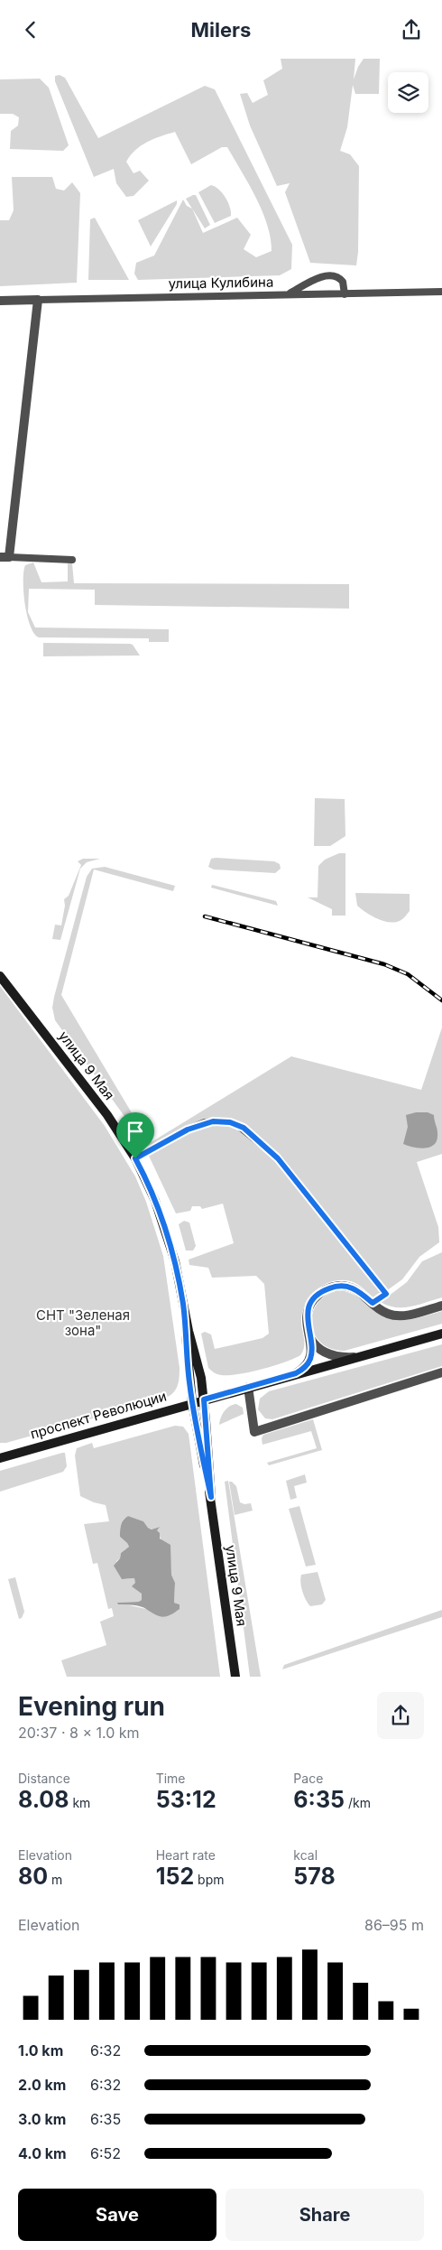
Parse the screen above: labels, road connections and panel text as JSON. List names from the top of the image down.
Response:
{
  "streets": {
    "main road": ["улица 9 Мая", "проспект Революции"],
    "street": ["улица Кулибина"]
  },
  "crossings": [
    ["улица 9 Мая", "проспект Революции"]
  ],
  "parks": ["СНТ \"Зеленая зона\""],
  "page": {
    "header": "Milers",
    "heading": ["Evening run", "20:37 · 8 × 1.0 km"],
    "stats": [
      ["Distance", "8.08 km"],
      ["Time", "53:12"],
      ["Pace", "6:35 /km"],
      ["Elevation", "80 m"],
      ["Heart rate", "152 bpm"],
      ["kcal", "578"]
    ],
    "chart": ["Elevation", "86–95 m"],
    "list": [
      {
        "name": "1.0 km",
        "note": "6:32"
      },
      {
        "name": "2.0 km",
        "note": "6:32"
      },
      {
        "name": "3.0 km",
        "note": "6:35"
      },
      {
        "name": "4.0 km",
        "note": "6:52"
      }
    ],
    "buttons": ["Save", "Share"]
  }
}
